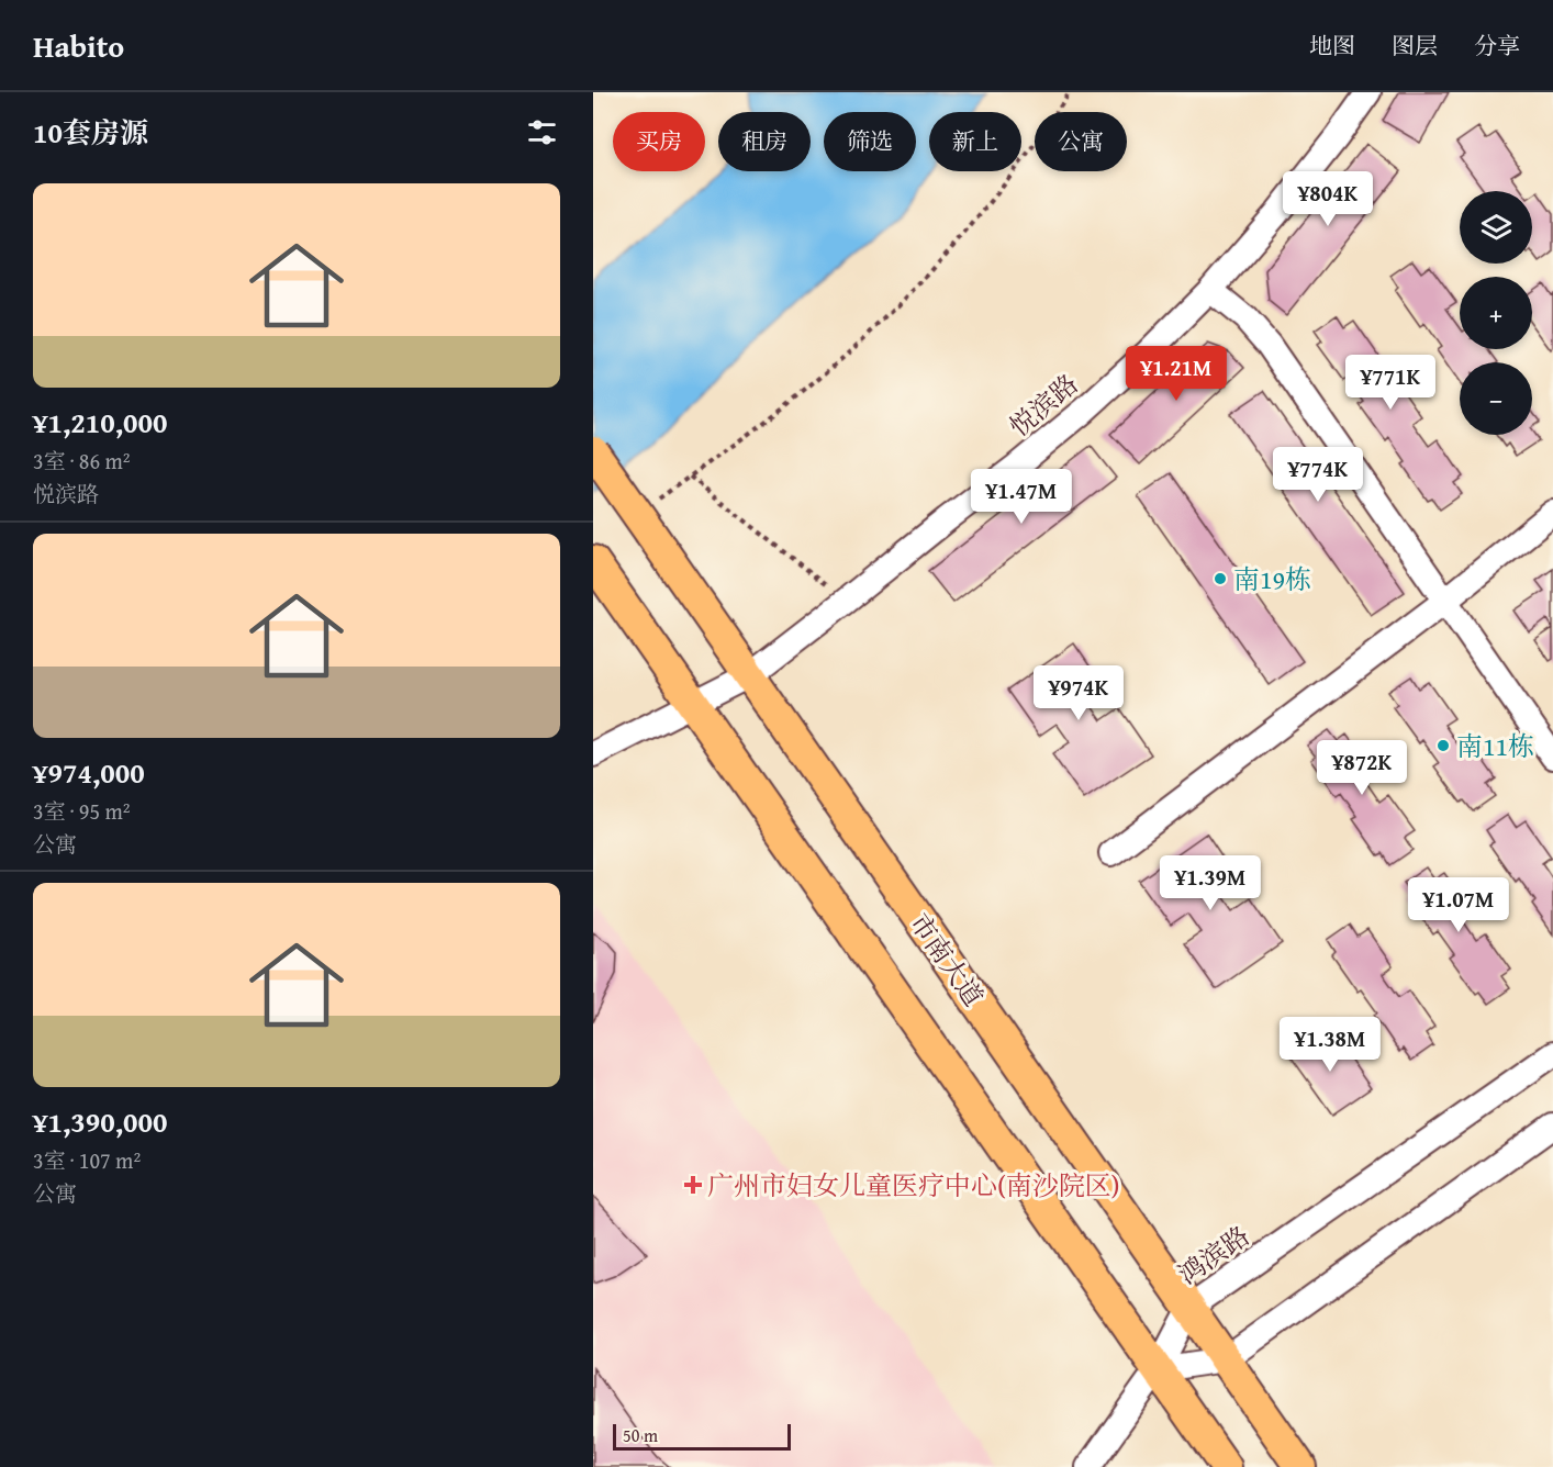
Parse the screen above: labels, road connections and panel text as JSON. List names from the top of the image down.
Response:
{
  "streets": {
    "main road": ["市南大道"],
    "street": ["悦滨路", "鸿滨路"]
  },
  "crossings": [
    ["悦滨路", "市南大道"],
    ["市南大道", "鸿滨路"]
  ],
  "places": {
    "other": ["南19栋", "南11栋"],
    "health": ["广州市妇女儿童医疗中心(南沙院区)"]
  },
  "scale_bar": "50 m",
  "page": {
    "header": "Habito",
    "nav": ["地图", "图层", "分享"],
    "heading": "10套房源",
    "chip": [
      "买房",
      "租房",
      "筛选",
      "新上",
      "公寓"
    ],
    "list": [
      {
        "name": "¥1,210,000",
        "note": "3室 · 86 m² · 悦滨路"
      },
      {
        "name": "¥974,000",
        "note": "3室 · 95 m² · 公寓"
      },
      {
        "name": "¥1,390,000",
        "note": "3室 · 107 m² · 公寓"
      }
    ],
    "price": [
      "¥804K",
      "¥1.21M",
      "¥771K",
      "¥774K",
      "¥1.47M",
      "¥974K",
      "¥872K",
      "¥1.39M",
      "¥1.07M",
      "¥1.38M"
    ],
    "map_buttons": ["+", "−"],
    "scale": "50 m"
  }
}
